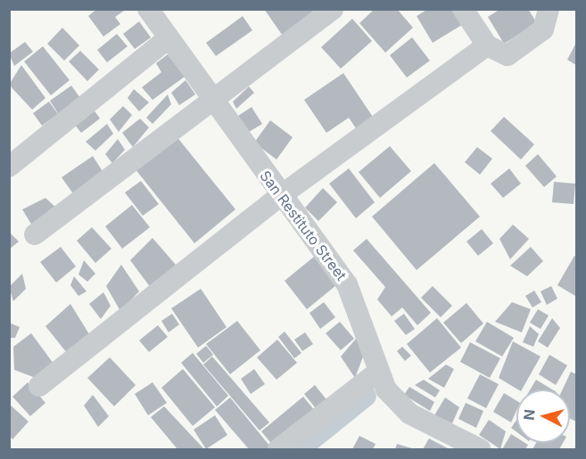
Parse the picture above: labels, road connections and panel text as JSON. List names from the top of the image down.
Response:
{
  "streets": {
    "street": ["San Restituto Street"]
  },
  "north": "left"
}
